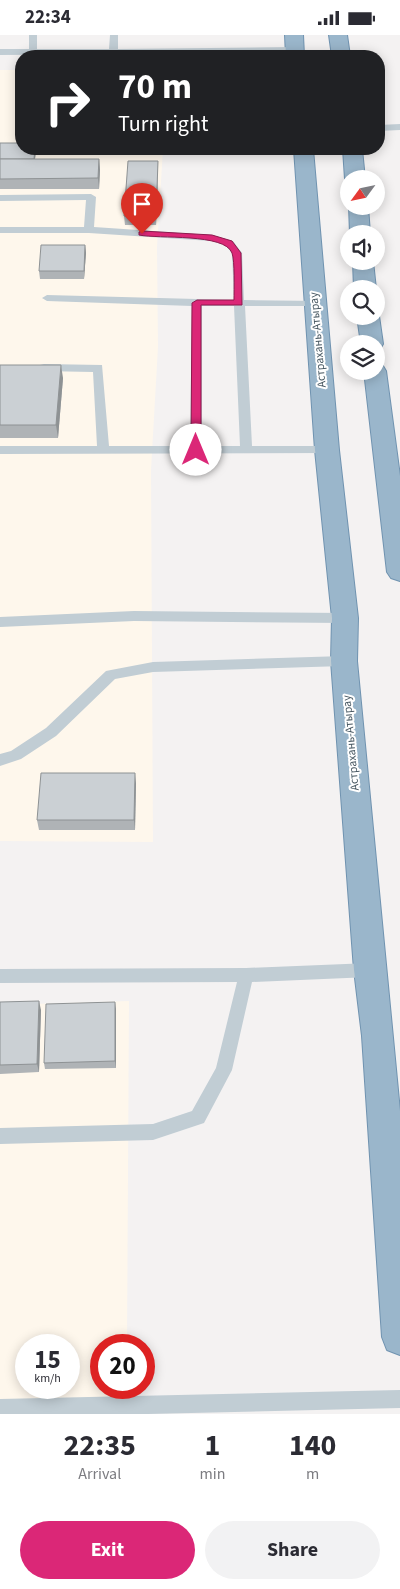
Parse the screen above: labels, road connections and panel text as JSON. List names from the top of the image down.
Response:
{
  "streets": {
    "highway": ["Астрахань-Атырау"]
  },
  "north": "bottom left",
  "page": {
    "status": "22:34",
    "turn": ["70 m", "Turn right"],
    "speed": "15 km/h",
    "limit": "20",
    "eta": [
      "22:35",
      "Arrival",
      "1",
      "min",
      "140",
      "m"
    ],
    "buttons": ["Exit", "Share"]
  }
}
